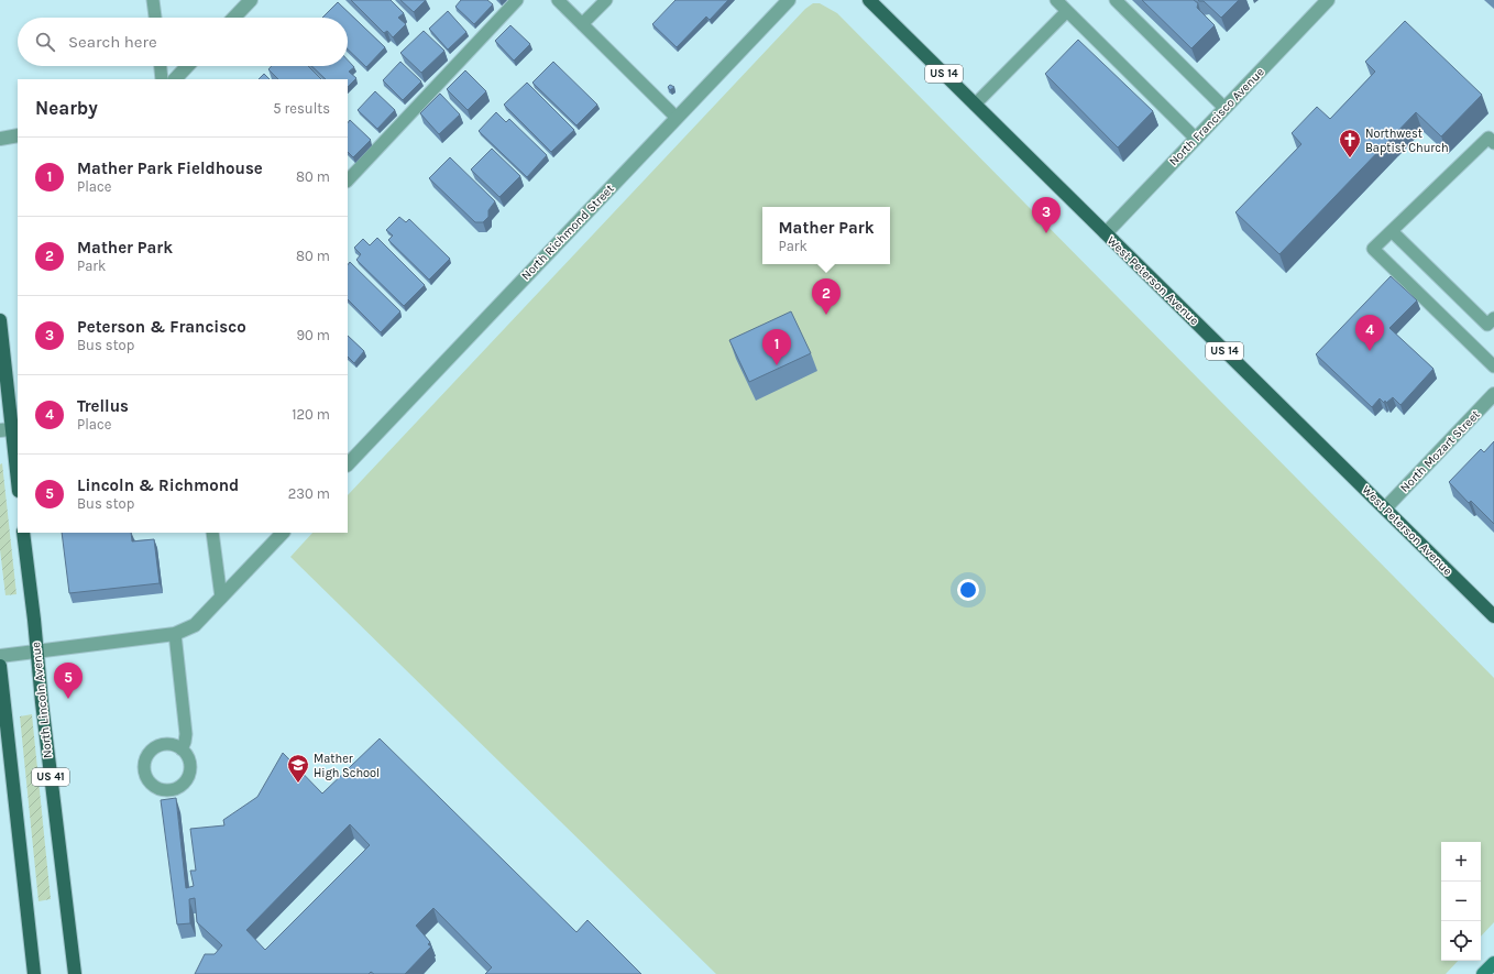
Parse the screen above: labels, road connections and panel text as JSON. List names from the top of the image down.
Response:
{
  "streets": {
    "main road": [
      "US 14",
      "West Peterson Avenue",
      "North Lincoln Avenue",
      "US 41"
    ],
    "street": ["North Francisco Avenue", "North Richmond Street", "North Mozart Street"]
  },
  "crossings": [
    ["North Francisco Avenue", "West Peterson Avenue"],
    ["West Peterson Avenue", "North Mozart Street"]
  ],
  "places": {
    "church": ["Northwest Baptist Church"],
    "school or university": ["Mather High School"]
  },
  "page": {
    "search": "Search here",
    "heading": ["Nearby", "5 results"],
    "list": [
      {
        "mark": "1",
        "name": "Mather Park Fieldhouse",
        "note": "Place",
        "value": "80 m"
      },
      {
        "mark": "2",
        "name": "Mather Park",
        "note": "Park",
        "value": "80 m"
      },
      {
        "mark": "3",
        "name": "Peterson & Francisco",
        "note": "Bus stop",
        "value": "90 m"
      },
      {
        "mark": "4",
        "name": "Trellus",
        "note": "Place",
        "value": "120 m"
      },
      {
        "mark": "5",
        "name": "Lincoln & Richmond",
        "note": "Bus stop",
        "value": "230 m"
      }
    ],
    "pins": [
      "3",
      "2",
      "4",
      "1",
      "5"
    ],
    "popup": ["Mather Park", "Park"],
    "map_buttons": ["+", "−"]
  }
}
